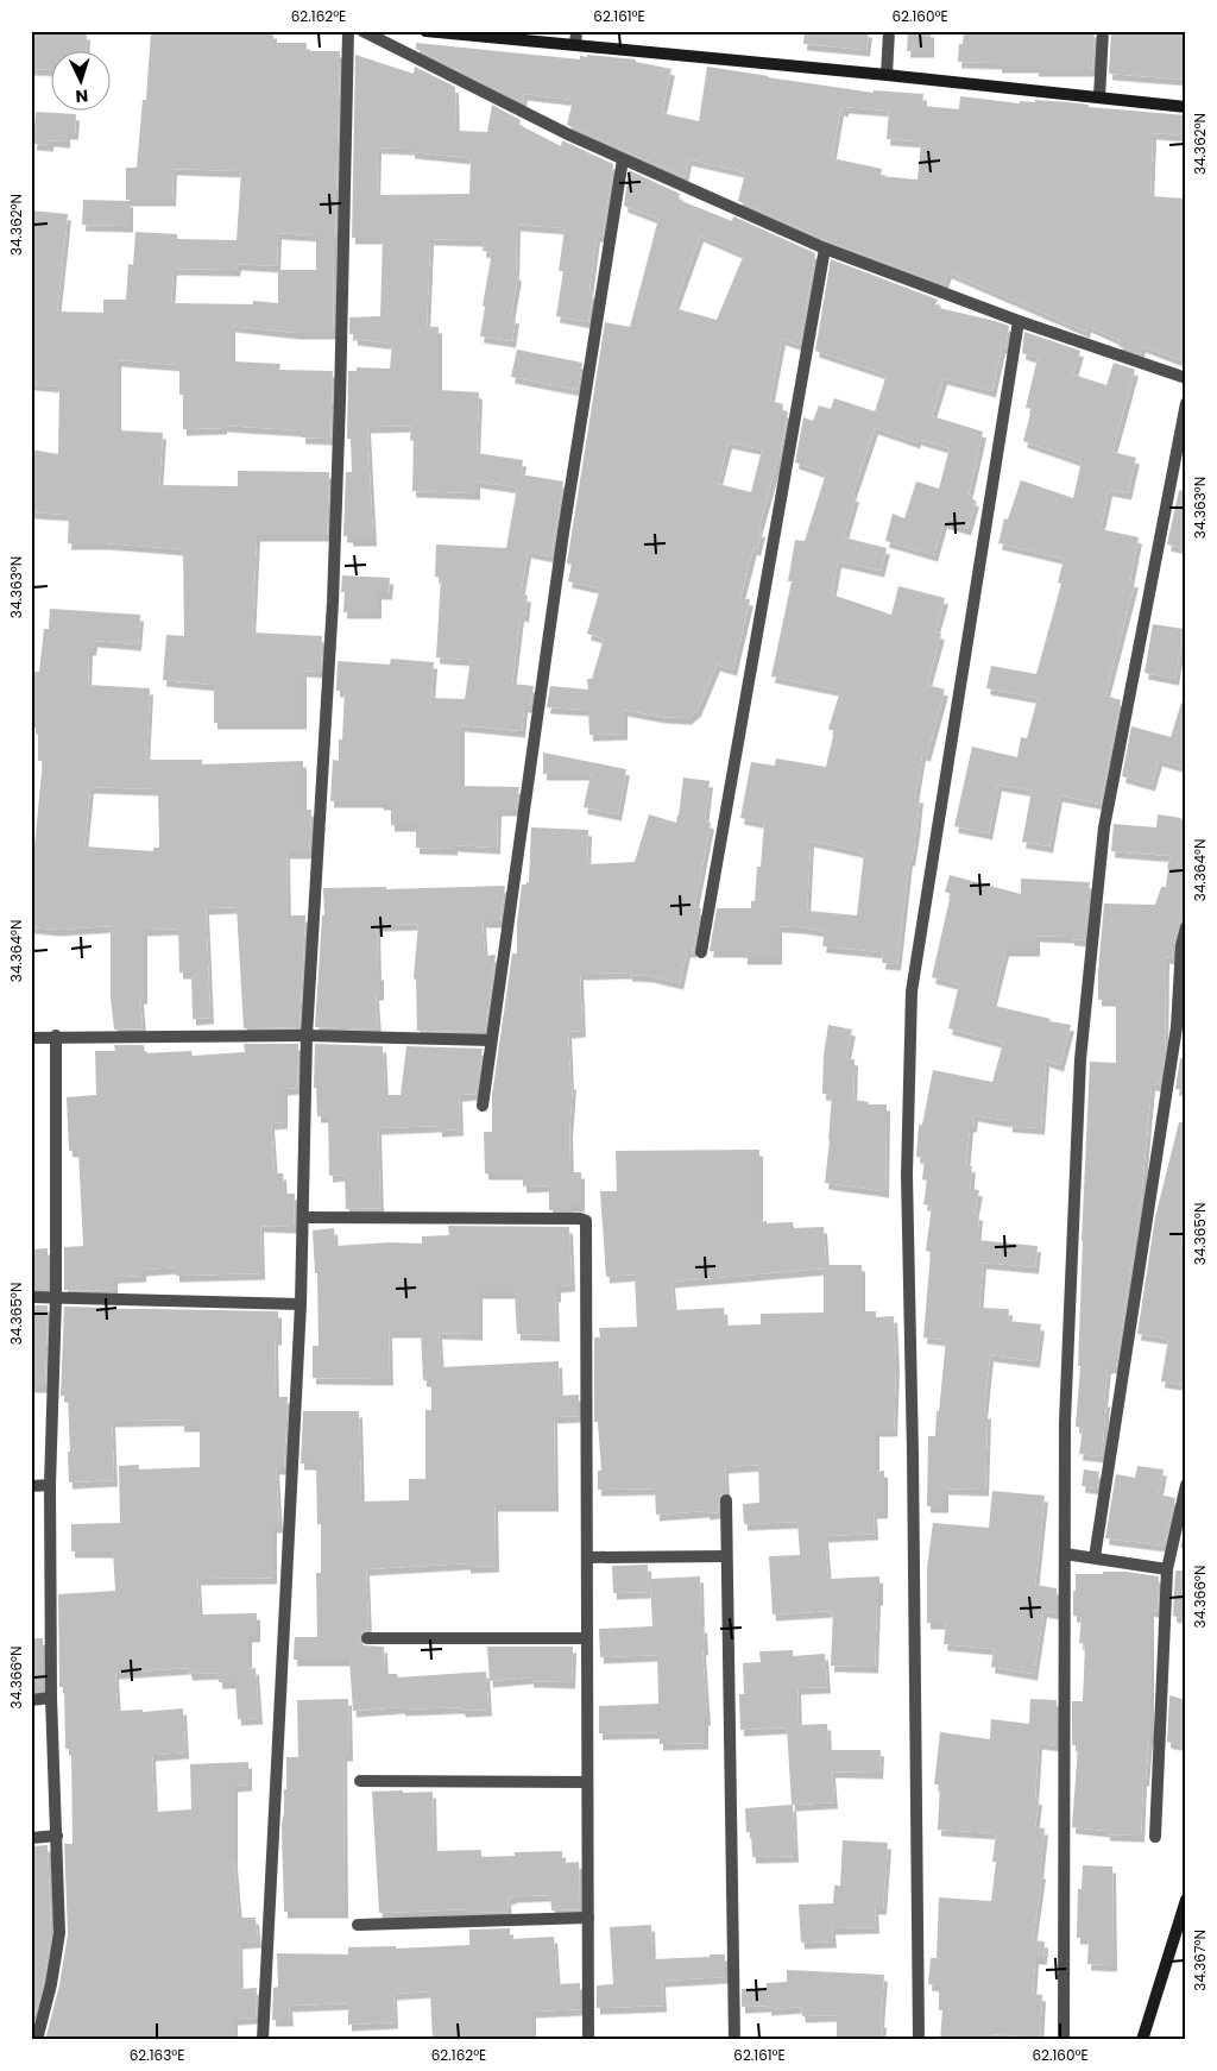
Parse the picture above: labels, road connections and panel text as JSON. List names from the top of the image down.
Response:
{
  "north": "bottom",
  "coordinates": [
    "62.162°E",
    "62.161°E",
    "62.160°E",
    "34.362°N",
    "34.363°N",
    "34.364°N",
    "34.365°N",
    "34.366°N",
    "34.367°N",
    "62.163°E"
  ]
}
